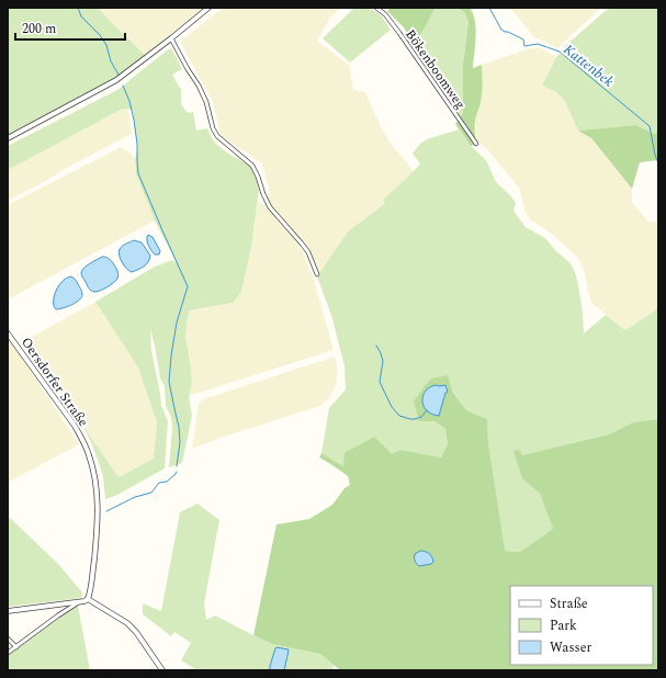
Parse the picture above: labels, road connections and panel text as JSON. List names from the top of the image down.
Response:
{
  "streets": {
    "street": ["Bökenboomweg", "Oersdorfer Straße"]
  },
  "water": ["Kattenbek"],
  "legend": ["Straße", "Park", "Wasser"],
  "scale_bar": "200 m"
}
